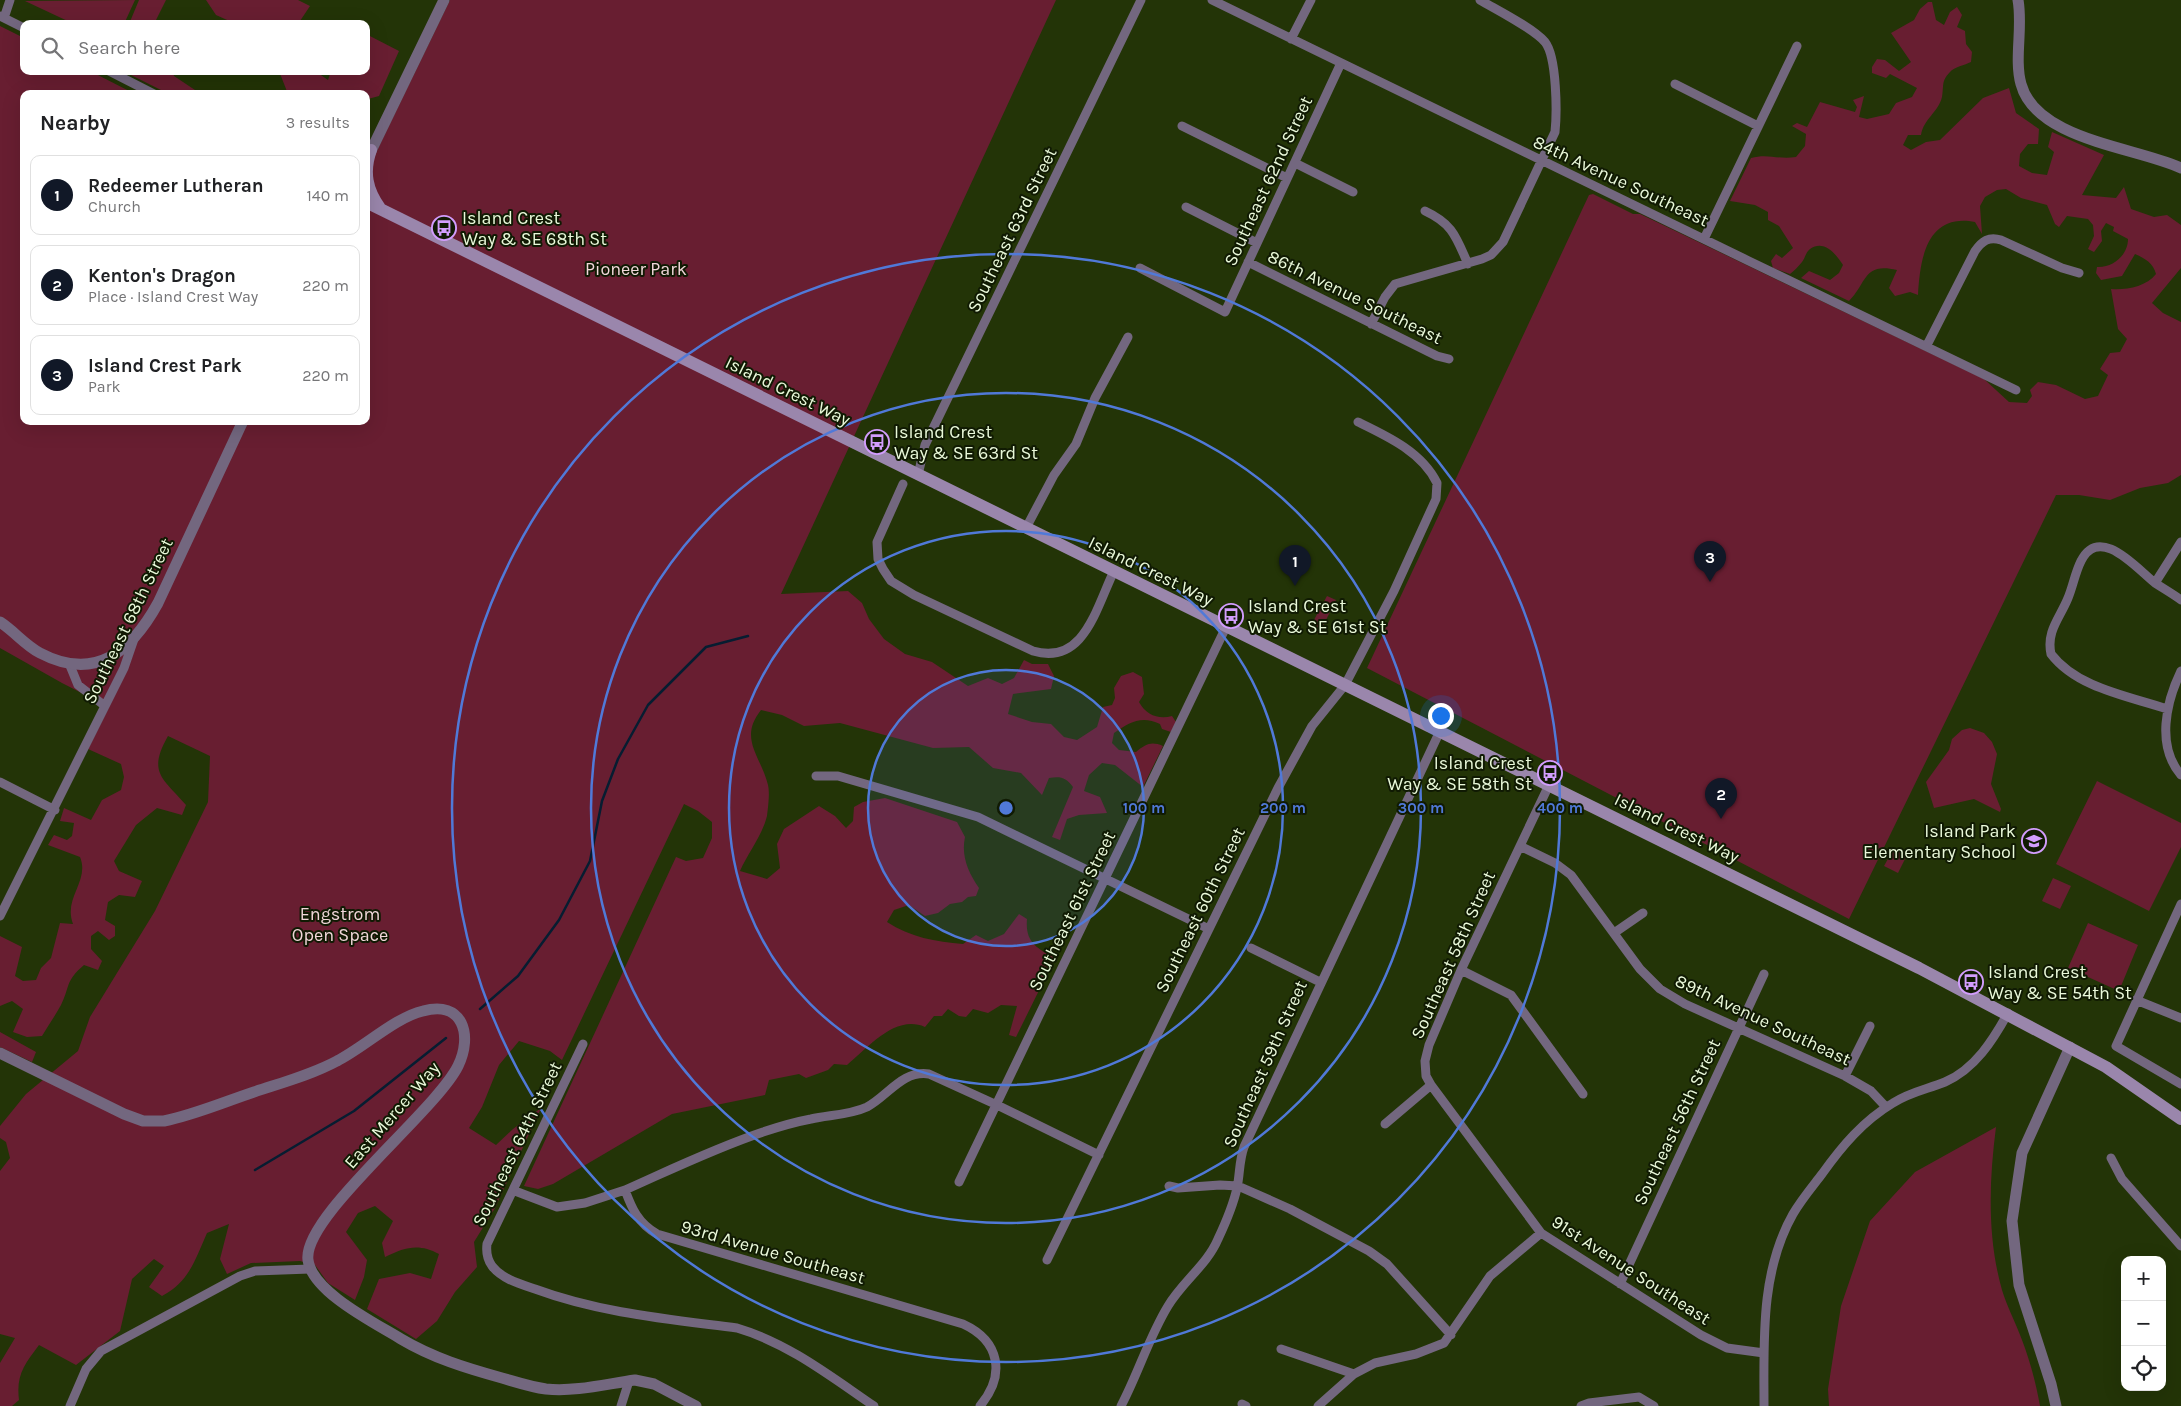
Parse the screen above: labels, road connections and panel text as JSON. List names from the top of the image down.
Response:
{
  "streets": {
    "main road": ["Island Crest Way"],
    "street": [
      "Southeast 62nd Street",
      "84th Avenue Southeast",
      "Southeast 63rd Street",
      "86th Avenue Southeast",
      "Southeast 68th Street",
      "Southeast 60th Street",
      "Southeast 61st Street",
      "Southeast 58th Street",
      "89th Avenue Southeast",
      "Southeast 59th Street",
      "East Mercer Way",
      "Southeast 56th Street",
      "Southeast 64th Street",
      "93rd Avenue Southeast",
      "91st Avenue Southeast"
    ]
  },
  "crossings": [
    ["Southeast 62nd Street", "84th Avenue Southeast"],
    ["Southeast 62nd Street", "86th Avenue Southeast"],
    ["Southeast 63rd Street", "Island Crest Way"],
    ["Island Crest Way", "Southeast 60th Street"],
    ["Island Crest Way", "Southeast 61st Street"],
    ["Island Crest Way", "Southeast 58th Street"],
    ["Island Crest Way", "Southeast 59th Street"],
    ["Southeast 58th Street", "89th Avenue Southeast"],
    ["Southeast 58th Street", "91st Avenue Southeast"],
    ["89th Avenue Southeast", "Southeast 56th Street"],
    ["Southeast 56th Street", "91st Avenue Southeast"]
  ],
  "parks": ["Pioneer Park", "Engstrom Open Space"],
  "places": {
    "bus stop": [
      "Island Crest Way & SE 68th St",
      "Island Crest Way & SE 63rd St",
      "Island Crest Way & SE 61st St",
      "Island Crest Way & SE 58th St",
      "Island Crest Way & SE 54th St"
    ],
    "school or university": ["Island Park Elementary School"]
  },
  "page": {
    "search": "Search here",
    "heading": ["Nearby", "3 results"],
    "list": [
      {
        "mark": "1",
        "name": "Redeemer Lutheran",
        "note": "Church",
        "value": "140 m"
      },
      {
        "mark": "2",
        "name": "Kenton's Dragon",
        "note": "Place · Island Crest Way",
        "value": "220 m"
      },
      {
        "mark": "3",
        "name": "Island Crest Park",
        "note": "Park",
        "value": "220 m"
      }
    ],
    "pins": ["3", "1", "2"],
    "map_buttons": ["+", "−"]
  },
  "rings": [
    "100 m",
    "200 m",
    "300 m",
    "400 m"
  ]
}
